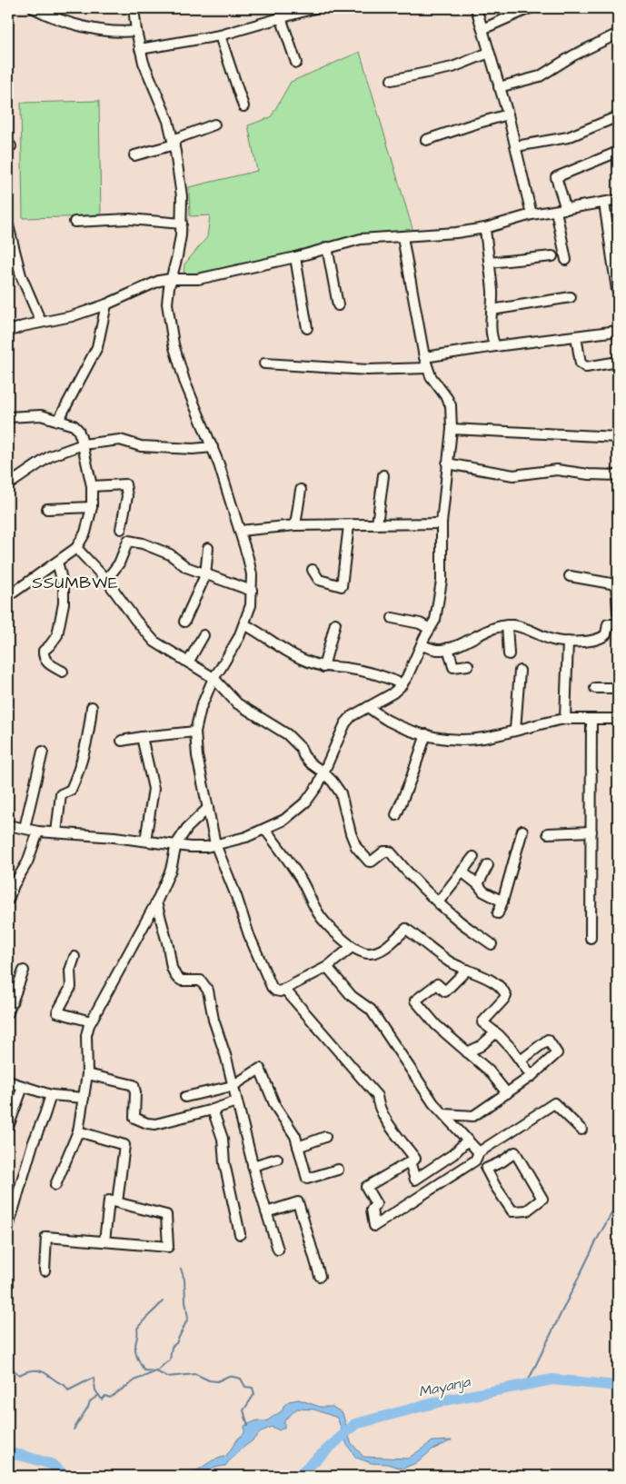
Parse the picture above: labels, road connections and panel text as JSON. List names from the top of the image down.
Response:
{
  "districts": ["SSUMBWE"],
  "water": ["Mayanja"]
}
